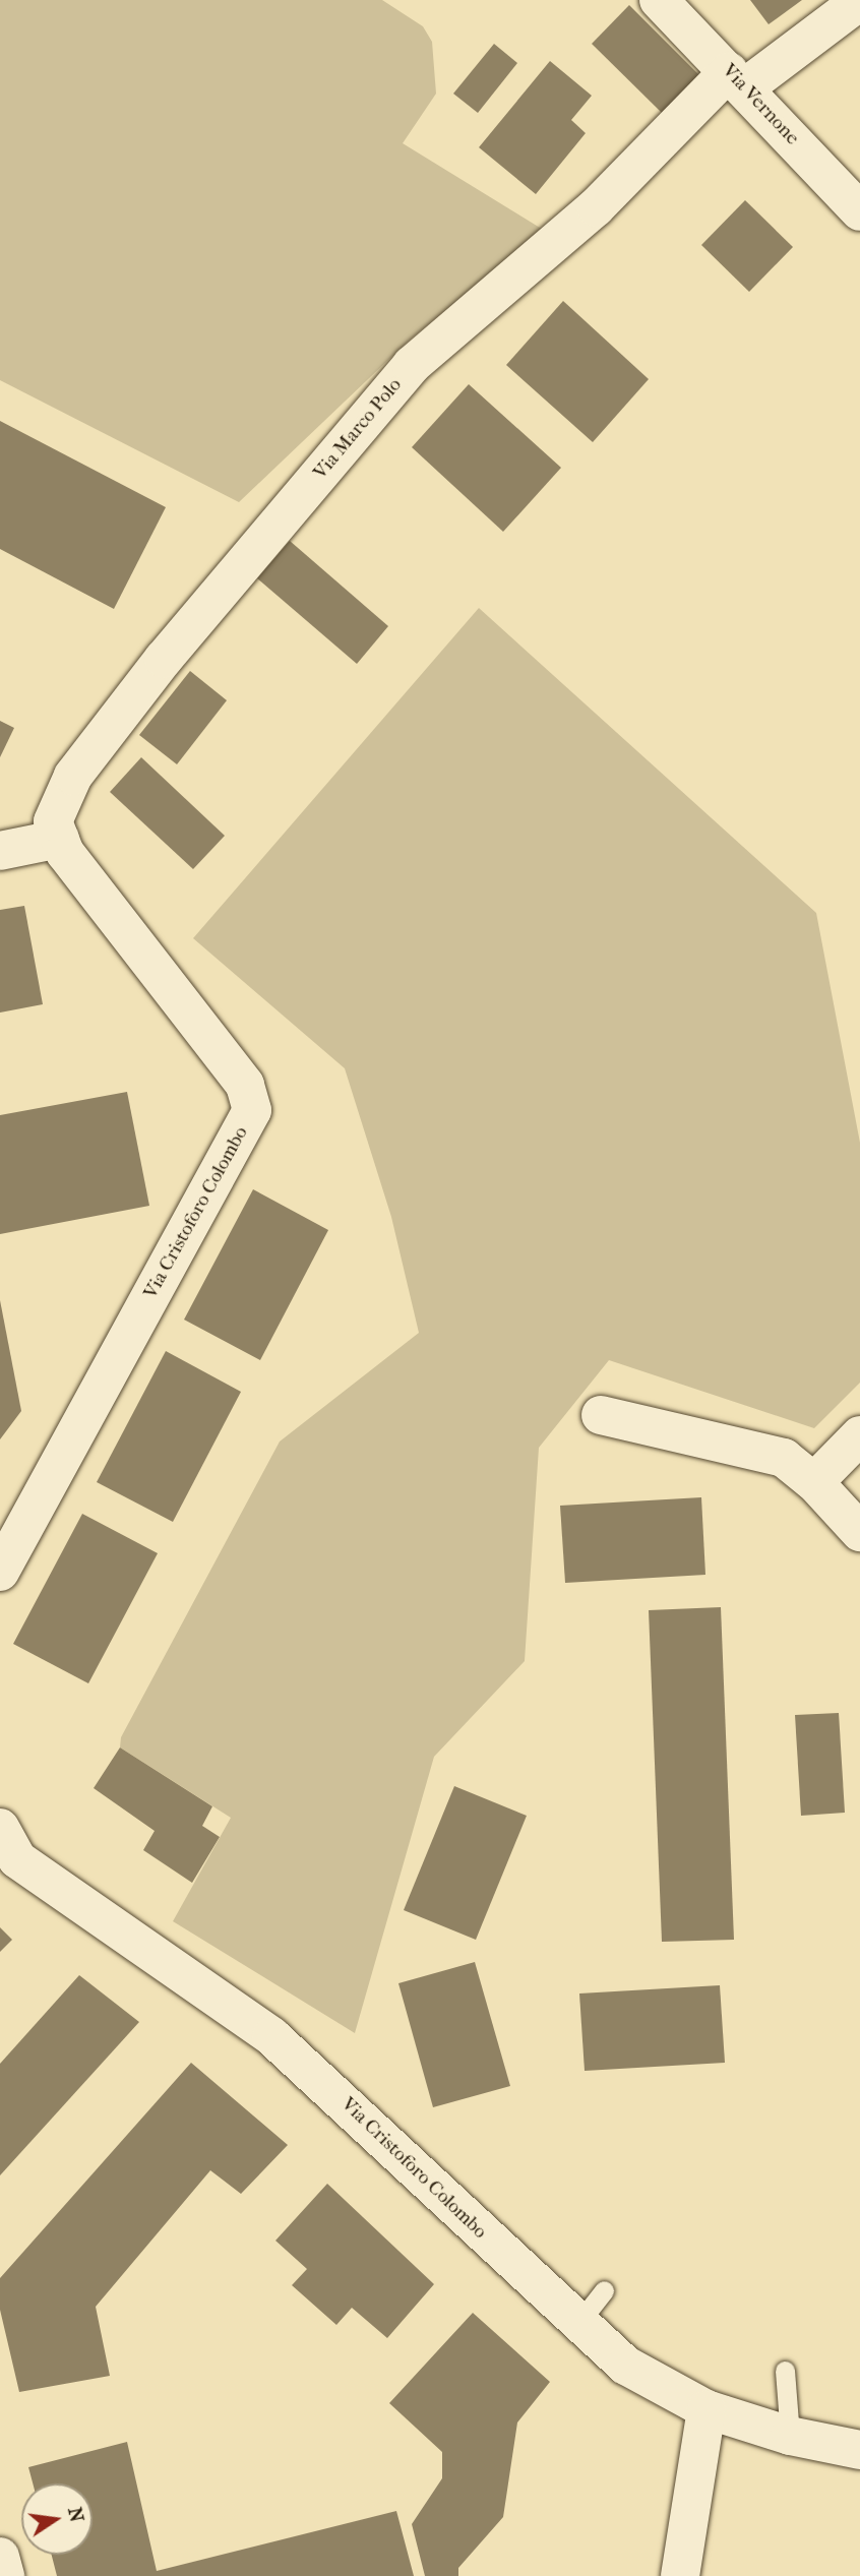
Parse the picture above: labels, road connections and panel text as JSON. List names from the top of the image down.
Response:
{
  "streets": {
    "street": ["Via Vernone", "Via Marco Polo", "Via Cristoforo Colombo"]
  },
  "crossings": [
    ["Via Vernone", "Via Marco Polo"],
    ["Via Marco Polo", "Via Cristoforo Colombo"]
  ],
  "north": "right"
}
